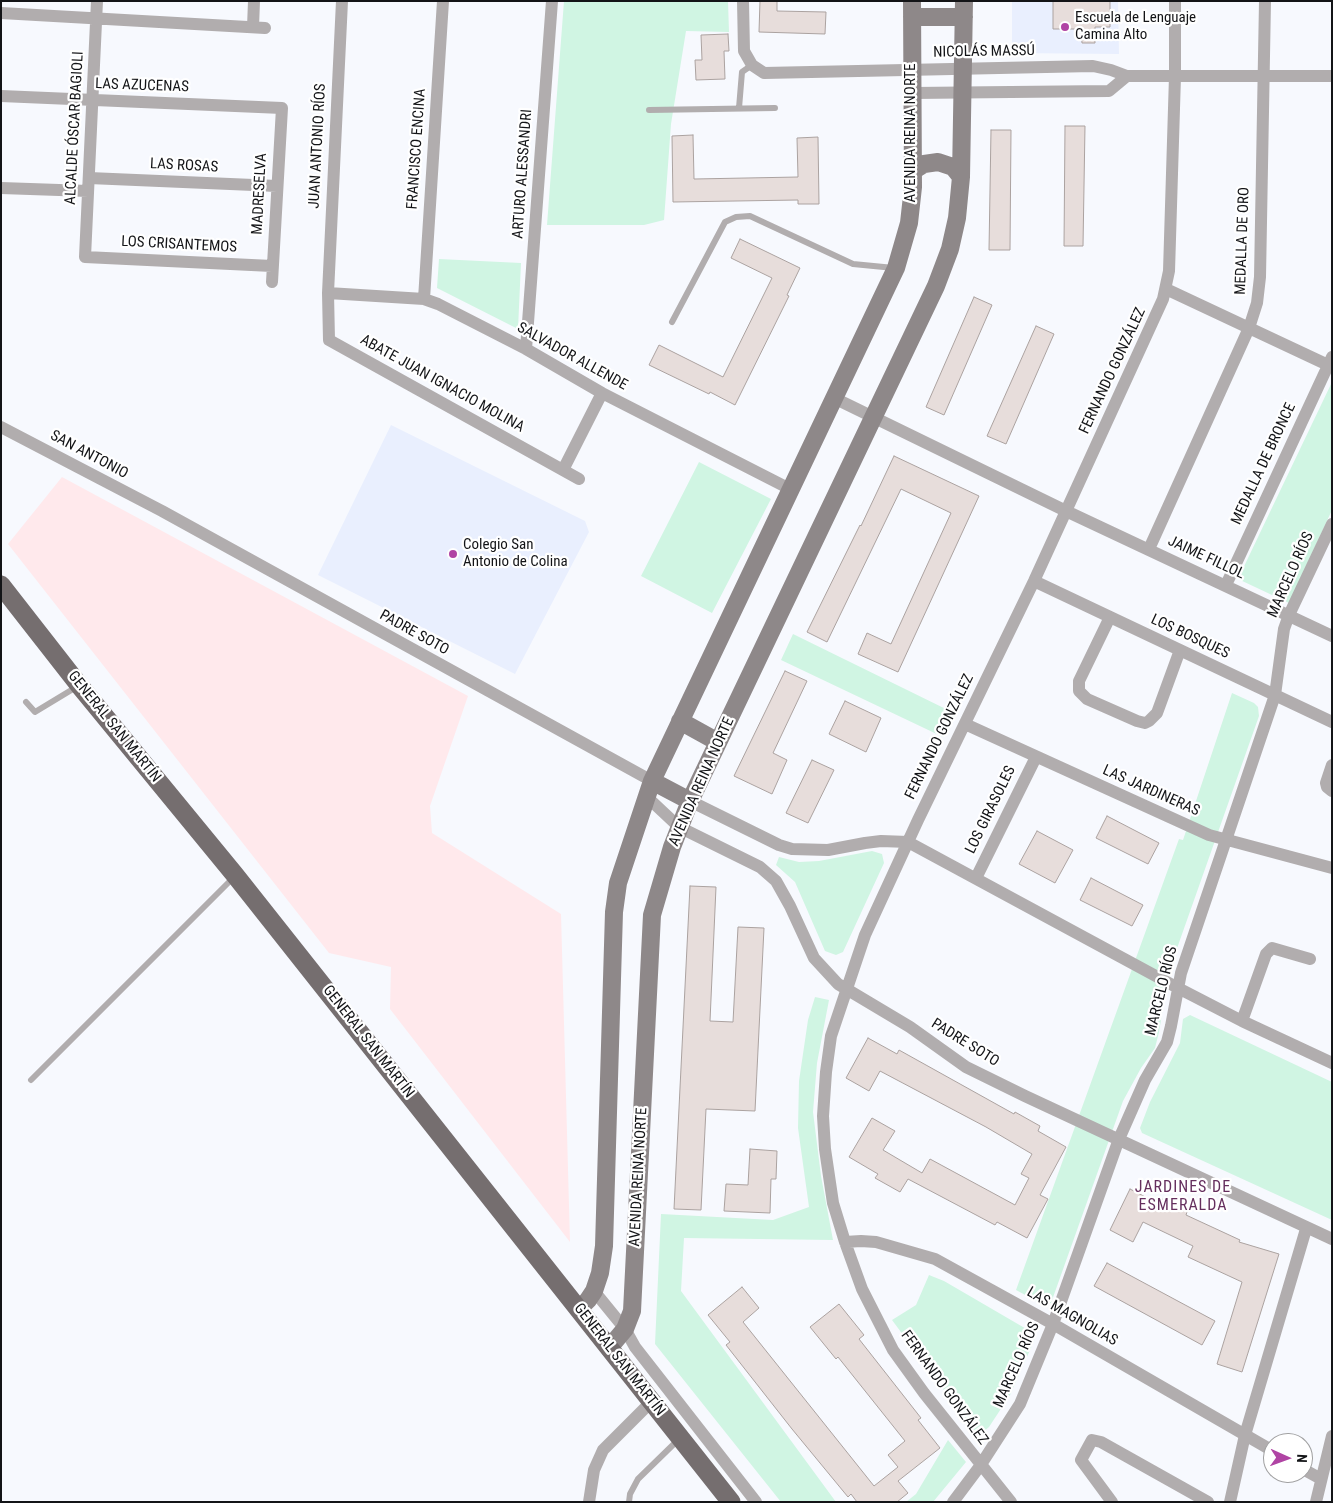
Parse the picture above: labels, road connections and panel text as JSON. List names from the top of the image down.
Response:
{
  "streets": {
    "main road": ["GENERAL SAN MARTÍN"],
    "street": [
      "NICOLÁS MASSÚ",
      "LAS AZUCENAS",
      "ALCALDE ÓSCAR BAGIOLI",
      "AVENIDA REINA NORTE",
      "JUAN ANTONIO RÍOS",
      "FRANCISCO ENCINA",
      "LAS ROSAS",
      "ARTURO ALESSANDRI",
      "MADRESELVA",
      "MEDALLA DE ORO",
      "LOS CRISANTEMOS",
      "SALVADOR ALLENDE",
      "FERNANDO GONZÁLEZ",
      "ABATE JUAN IGNACIO MOLINA",
      "SAN ANTONIO",
      "MEDALLA DE BRONCE",
      "JAIME FILLOL",
      "MARCELO RÍOS",
      "PADRE SOTO",
      "LOS BOSQUES",
      "LAS JARDINERAS",
      "LOS GIRASOLES",
      "LAS MAGNOLIAS"
    ]
  },
  "crossings": [
    ["NICOLÁS MASSÚ", "AVENIDA REINA NORTE"],
    ["NICOLÁS MASSÚ", "MEDALLA DE ORO"],
    ["NICOLÁS MASSÚ", "FERNANDO GONZÁLEZ"],
    ["LAS AZUCENAS", "ALCALDE ÓSCAR BAGIOLI"],
    ["LAS AZUCENAS", "MADRESELVA"],
    ["ALCALDE ÓSCAR BAGIOLI", "LAS ROSAS"],
    ["ALCALDE ÓSCAR BAGIOLI", "LOS CRISANTEMOS"],
    ["AVENIDA REINA NORTE", "SALVADOR ALLENDE"],
    ["AVENIDA REINA NORTE", "PADRE SOTO"],
    ["AVENIDA REINA NORTE", "GENERAL SAN MARTÍN"],
    ["JUAN ANTONIO RÍOS", "SALVADOR ALLENDE"],
    ["JUAN ANTONIO RÍOS", "ABATE JUAN IGNACIO MOLINA"],
    ["FRANCISCO ENCINA", "SALVADOR ALLENDE"],
    ["LAS ROSAS", "MADRESELVA"],
    ["ARTURO ALESSANDRI", "SALVADOR ALLENDE"],
    ["MADRESELVA", "LOS CRISANTEMOS"],
    ["MEDALLA DE ORO", "JAIME FILLOL"],
    ["SALVADOR ALLENDE", "ABATE JUAN IGNACIO MOLINA"],
    ["FERNANDO GONZÁLEZ", "JAIME FILLOL"],
    ["FERNANDO GONZÁLEZ", "MARCELO RÍOS"],
    ["FERNANDO GONZÁLEZ", "PADRE SOTO"],
    ["FERNANDO GONZÁLEZ", "LOS BOSQUES"],
    ["FERNANDO GONZÁLEZ", "LAS JARDINERAS"],
    ["FERNANDO GONZÁLEZ", "LAS MAGNOLIAS"],
    ["SAN ANTONIO", "PADRE SOTO"],
    ["MEDALLA DE BRONCE", "JAIME FILLOL"],
    ["JAIME FILLOL", "MARCELO RÍOS"],
    ["MARCELO RÍOS", "PADRE SOTO"],
    ["MARCELO RÍOS", "LOS BOSQUES"],
    ["MARCELO RÍOS", "LAS JARDINERAS"],
    ["MARCELO RÍOS", "LAS MAGNOLIAS"],
    ["LAS JARDINERAS", "LOS GIRASOLES"]
  ],
  "districts": ["JARDINES DE ESMERALDA"],
  "places": ["Escuela de Lenguaje Camina Alto", "Colegio San Antonio de Colina"],
  "north": "right"
}
